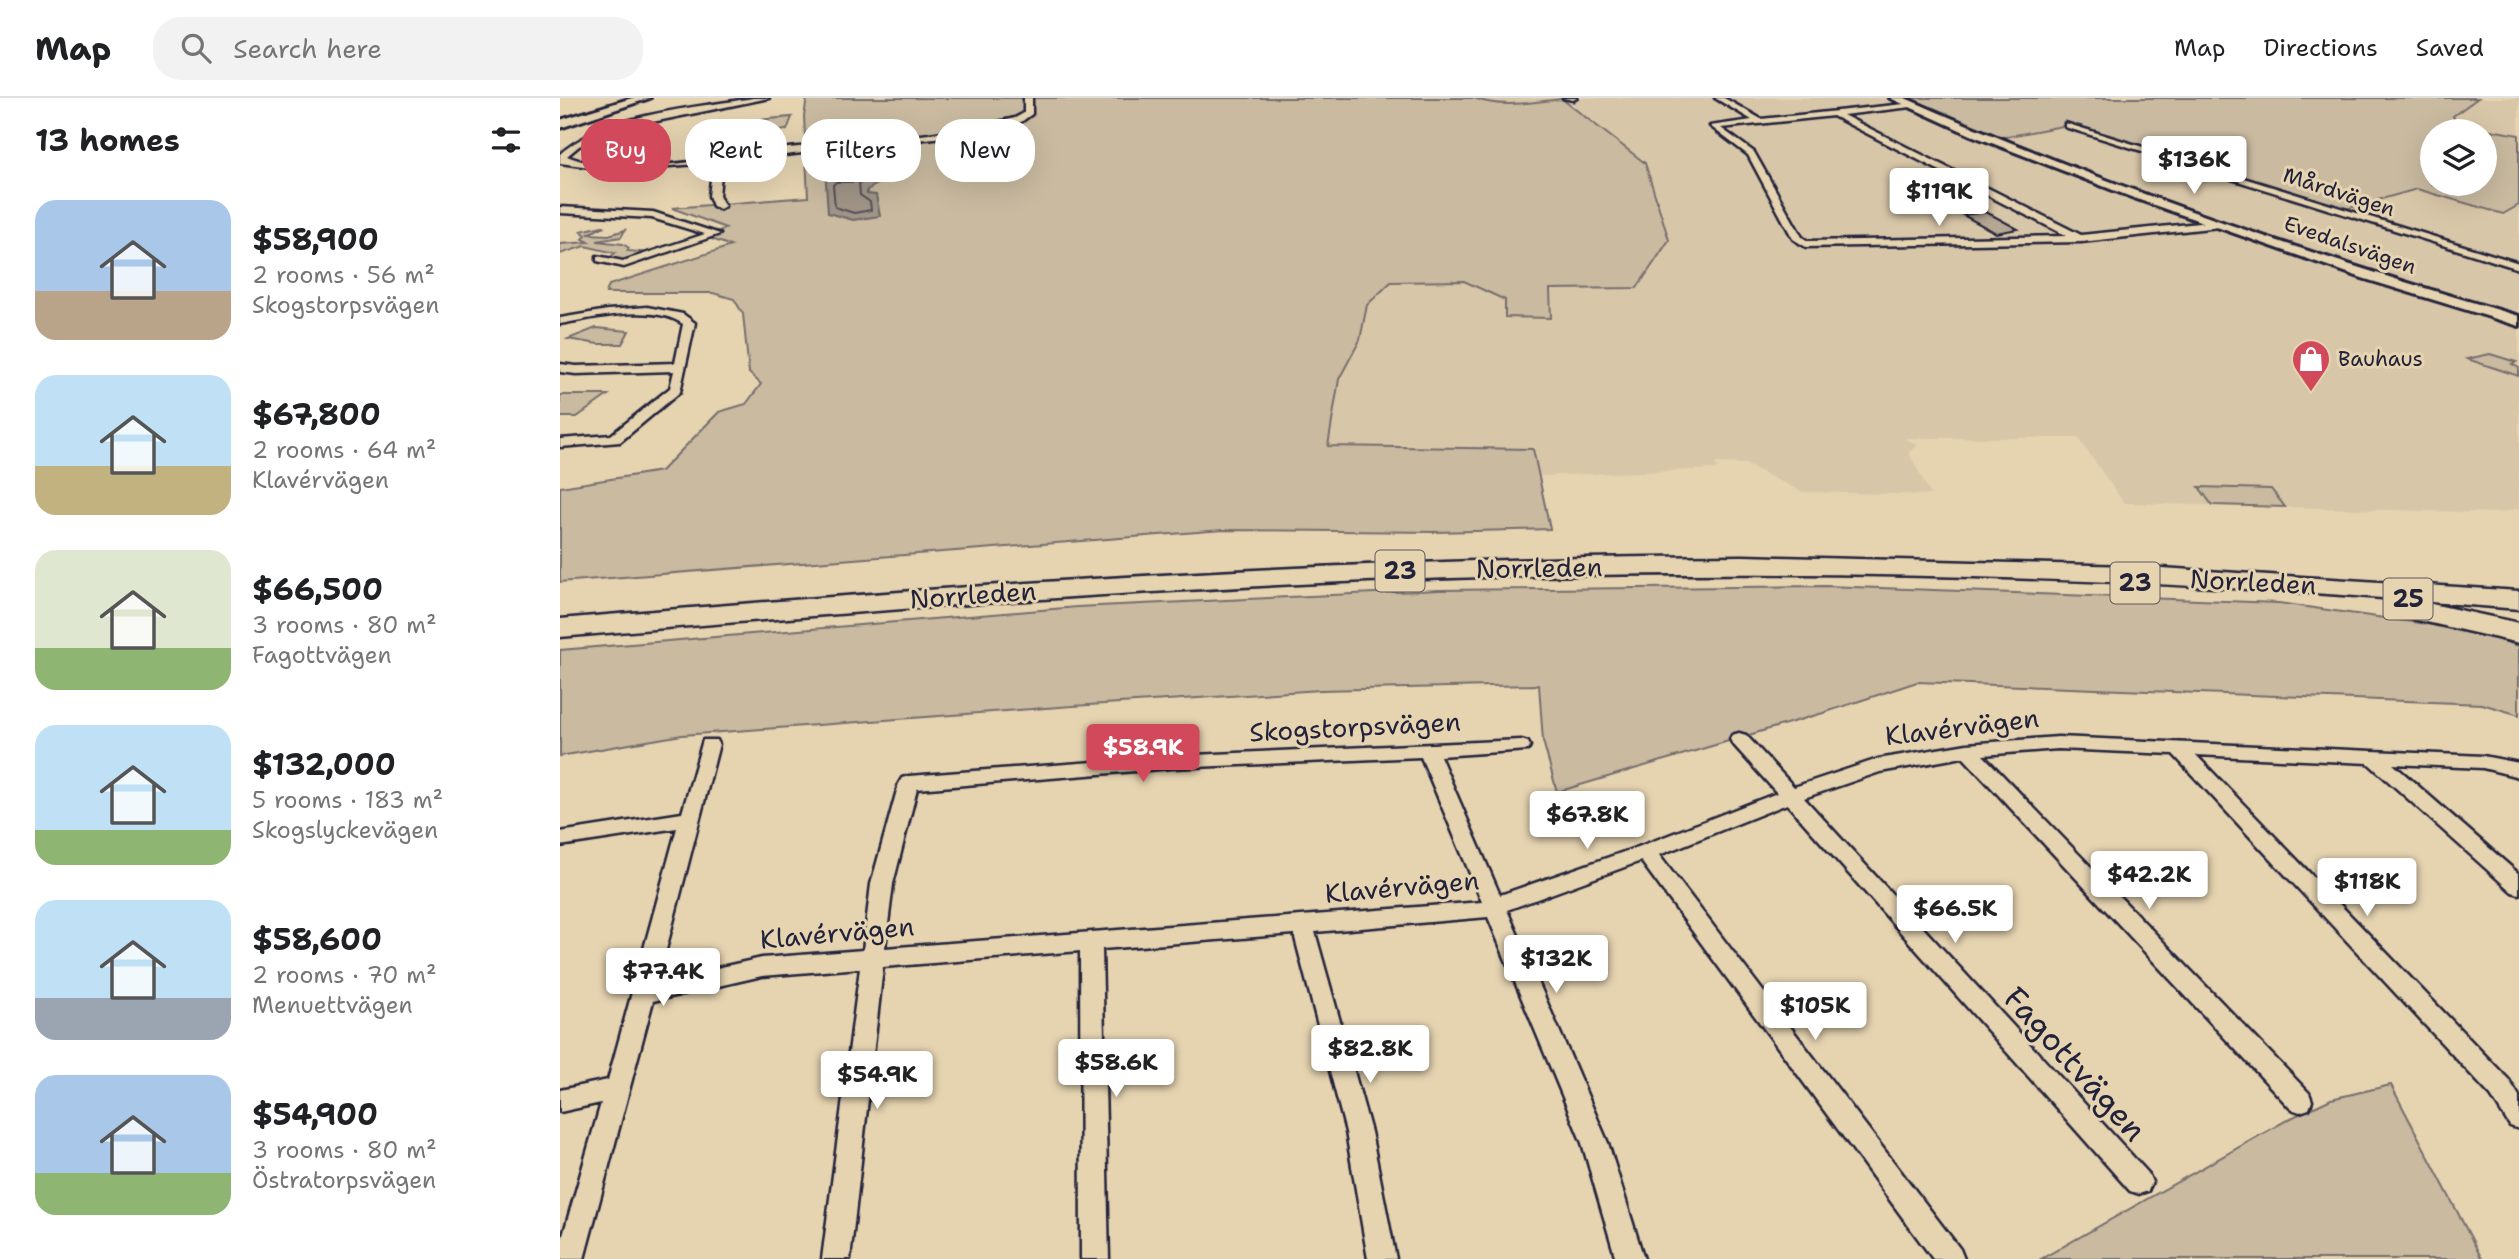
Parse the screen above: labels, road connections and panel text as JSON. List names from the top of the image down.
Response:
{
  "streets": {
    "highway": ["Norrleden", "23", "25"],
    "street": [
      "Mårdvägen",
      "Evedalsvägen",
      "Skogstorpsvägen",
      "Klavérvägen",
      "Fagottvägen"
    ]
  },
  "crossings": [
    ["Norrleden", "23"],
    ["Skogstorpsvägen", "Klavérvägen"],
    ["Klavérvägen", "Fagottvägen"]
  ],
  "places": {
    "shop": ["Bauhaus"]
  },
  "page": {
    "header": "Map",
    "search": "Search here",
    "nav": ["Map", "Directions", "Saved"],
    "heading": "13 homes",
    "chip": [
      "Buy",
      "Rent",
      "Filters",
      "New"
    ],
    "price": [
      "$136K",
      "$119K",
      "$58.9K",
      "$67.8K",
      "$42.2K",
      "$118K",
      "$66.5K",
      "$132K",
      "$77.4K",
      "$105K",
      "$82.8K",
      "$58.6K",
      "$54.9K"
    ],
    "list": [
      {
        "name": "$58,900",
        "note": "2 rooms · 56 m² · Skogstorpsvägen"
      },
      {
        "name": "$67,800",
        "note": "2 rooms · 64 m² · Klavérvägen"
      },
      {
        "name": "$66,500",
        "note": "3 rooms · 80 m² · Fagottvägen"
      },
      {
        "name": "$132,000",
        "note": "5 rooms · 183 m² · Skogslyckevägen"
      },
      {
        "name": "$58,600",
        "note": "2 rooms · 70 m² · Menuettvägen"
      },
      {
        "name": "$54,900",
        "note": "3 rooms · 80 m² · Östratorpsvägen"
      }
    ]
  }
}
